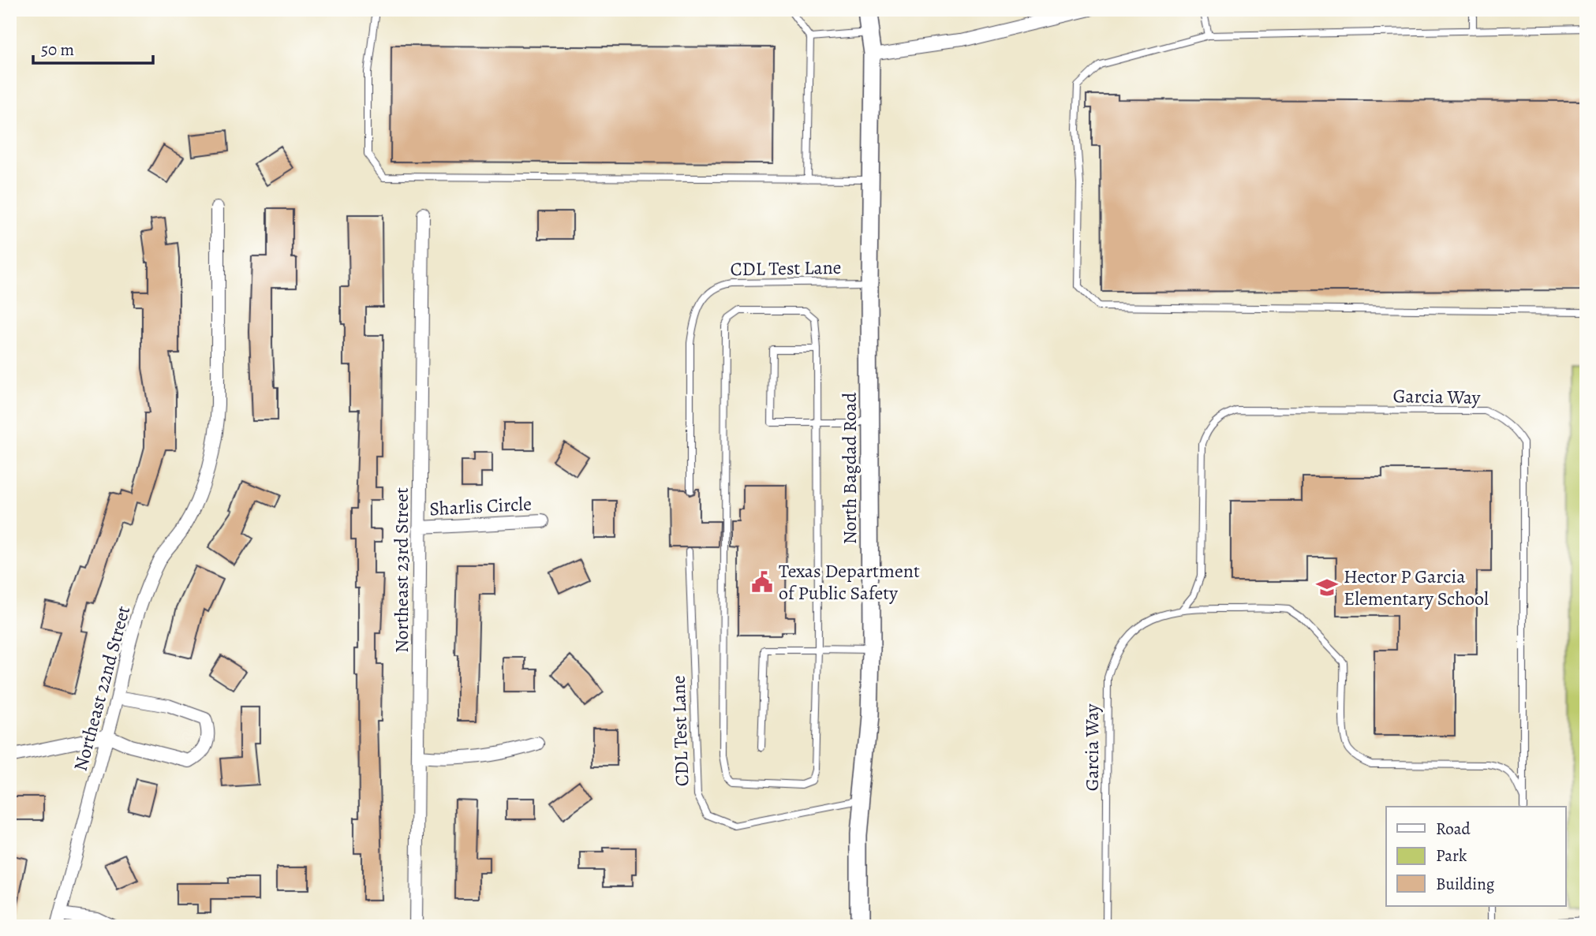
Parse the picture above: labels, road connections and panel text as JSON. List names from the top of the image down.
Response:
{
  "streets": {
    "street": [
      "North Bagdad Road",
      "Sharlis Circle",
      "Northeast 23rd Street",
      "Northeast 22nd Street"
    ],
    "lane": ["CDL Test Lane", "Garcia Way"]
  },
  "crossings": [
    ["CDL Test Lane", "North Bagdad Road"],
    ["Sharlis Circle", "Northeast 23rd Street"]
  ],
  "places": {
    "public building": ["Texas Department of Public Safety"],
    "school or university": ["Hector P Garcia Elementary School"]
  },
  "legend": ["Road", "Park", "Building"],
  "scale_bar": "50 m"
}
